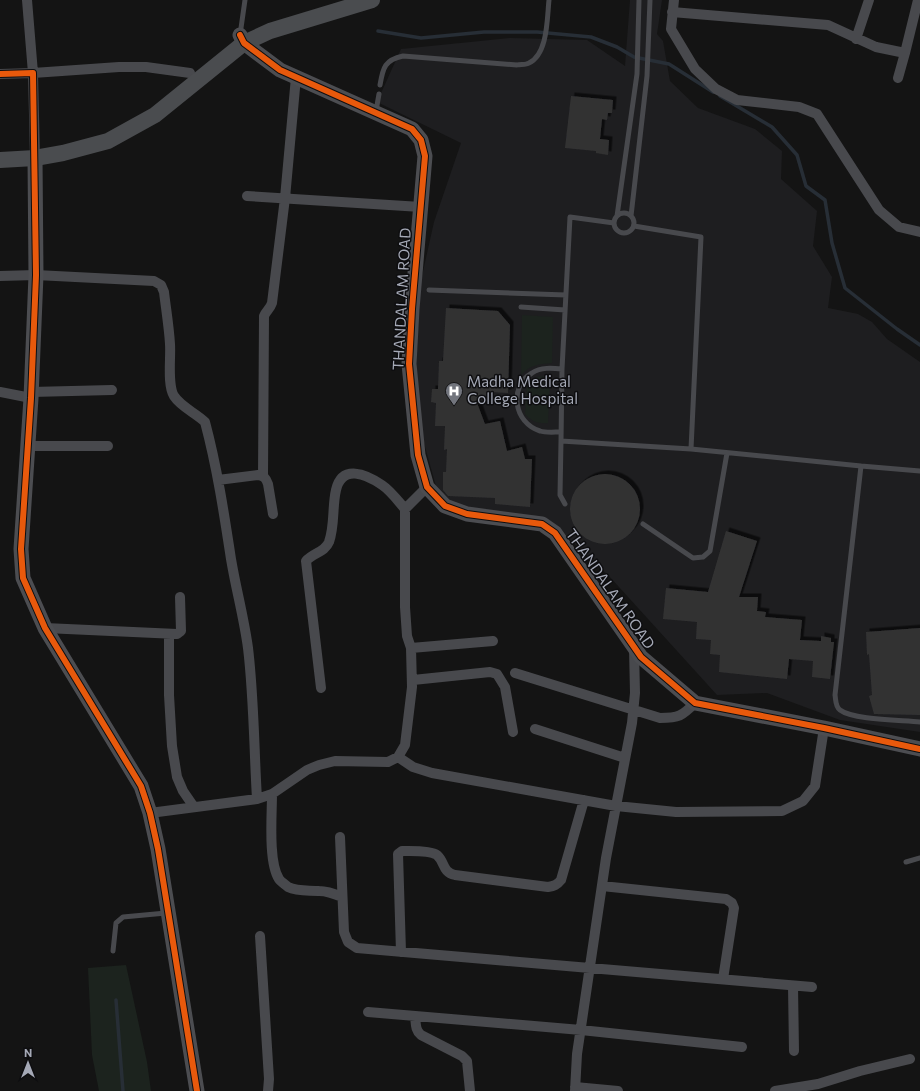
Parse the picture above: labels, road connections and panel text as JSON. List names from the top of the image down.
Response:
{
  "streets": {
    "street": ["THANDALAM ROAD"]
  },
  "places": {
    "hospital": ["Madha Medical College Hospital"]
  },
  "north": "top"
}
